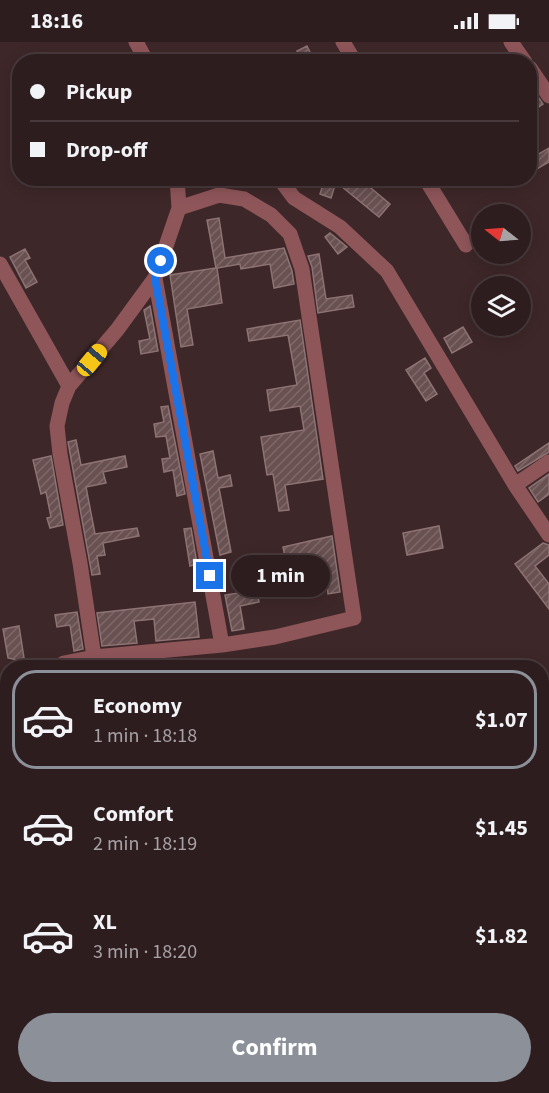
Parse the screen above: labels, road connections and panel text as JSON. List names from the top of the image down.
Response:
{
  "north": "left",
  "page": {
    "status": "18:16",
    "banner": ["Pickup", "Drop-off"],
    "bubble": "1 min",
    "list": [
      {
        "name": "Economy",
        "note": "1 min · 18:18",
        "value": "$1.07"
      },
      {
        "name": "Comfort",
        "note": "2 min · 18:19",
        "value": "$1.45"
      },
      {
        "name": "XL",
        "note": "3 min · 18:20",
        "value": "$1.82"
      }
    ],
    "buttons": "Confirm"
  }
}
